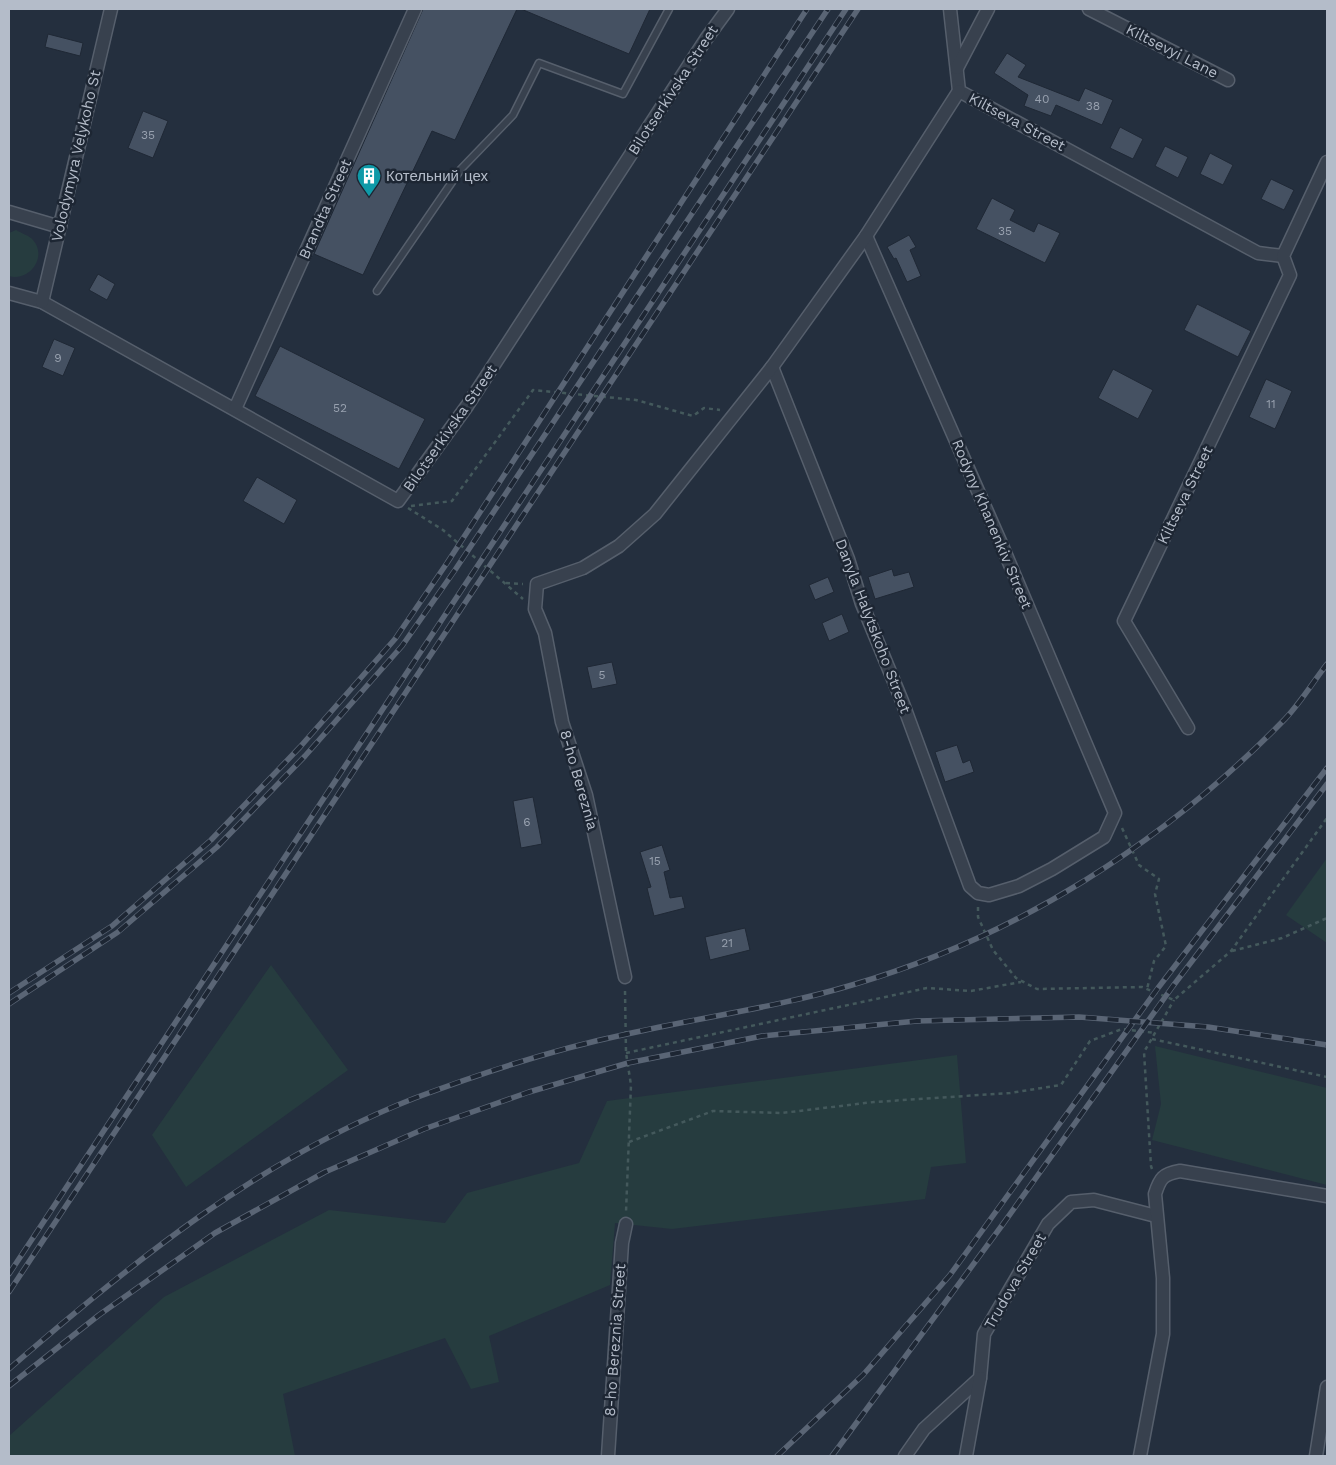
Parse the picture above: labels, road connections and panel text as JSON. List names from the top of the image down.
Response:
{
  "streets": {
    "street": [
      "Kiltsevyi Lane",
      "Bilotserkivska Street",
      "Kiltseva Street",
      "Volodymyra Velykoho St",
      "Brandta Street",
      "Rodyny Khanenkiv Street",
      "Danyla Halytskoho Street",
      "8-ho Bereznia",
      "Trudova Street",
      "8-ho Bereznia Street"
    ]
  },
  "crossings": [
    ["Bilotserkivska Street", "Volodymyra Velykoho St"],
    ["Bilotserkivska Street", "Brandta Street"]
  ],
  "places": {
    "building": ["Котельний цех"]
  },
  "house_numbers": [
    "40",
    "38",
    "35",
    "35",
    "9",
    "11",
    "52",
    "5",
    "6",
    "15",
    "21"
  ]
}
